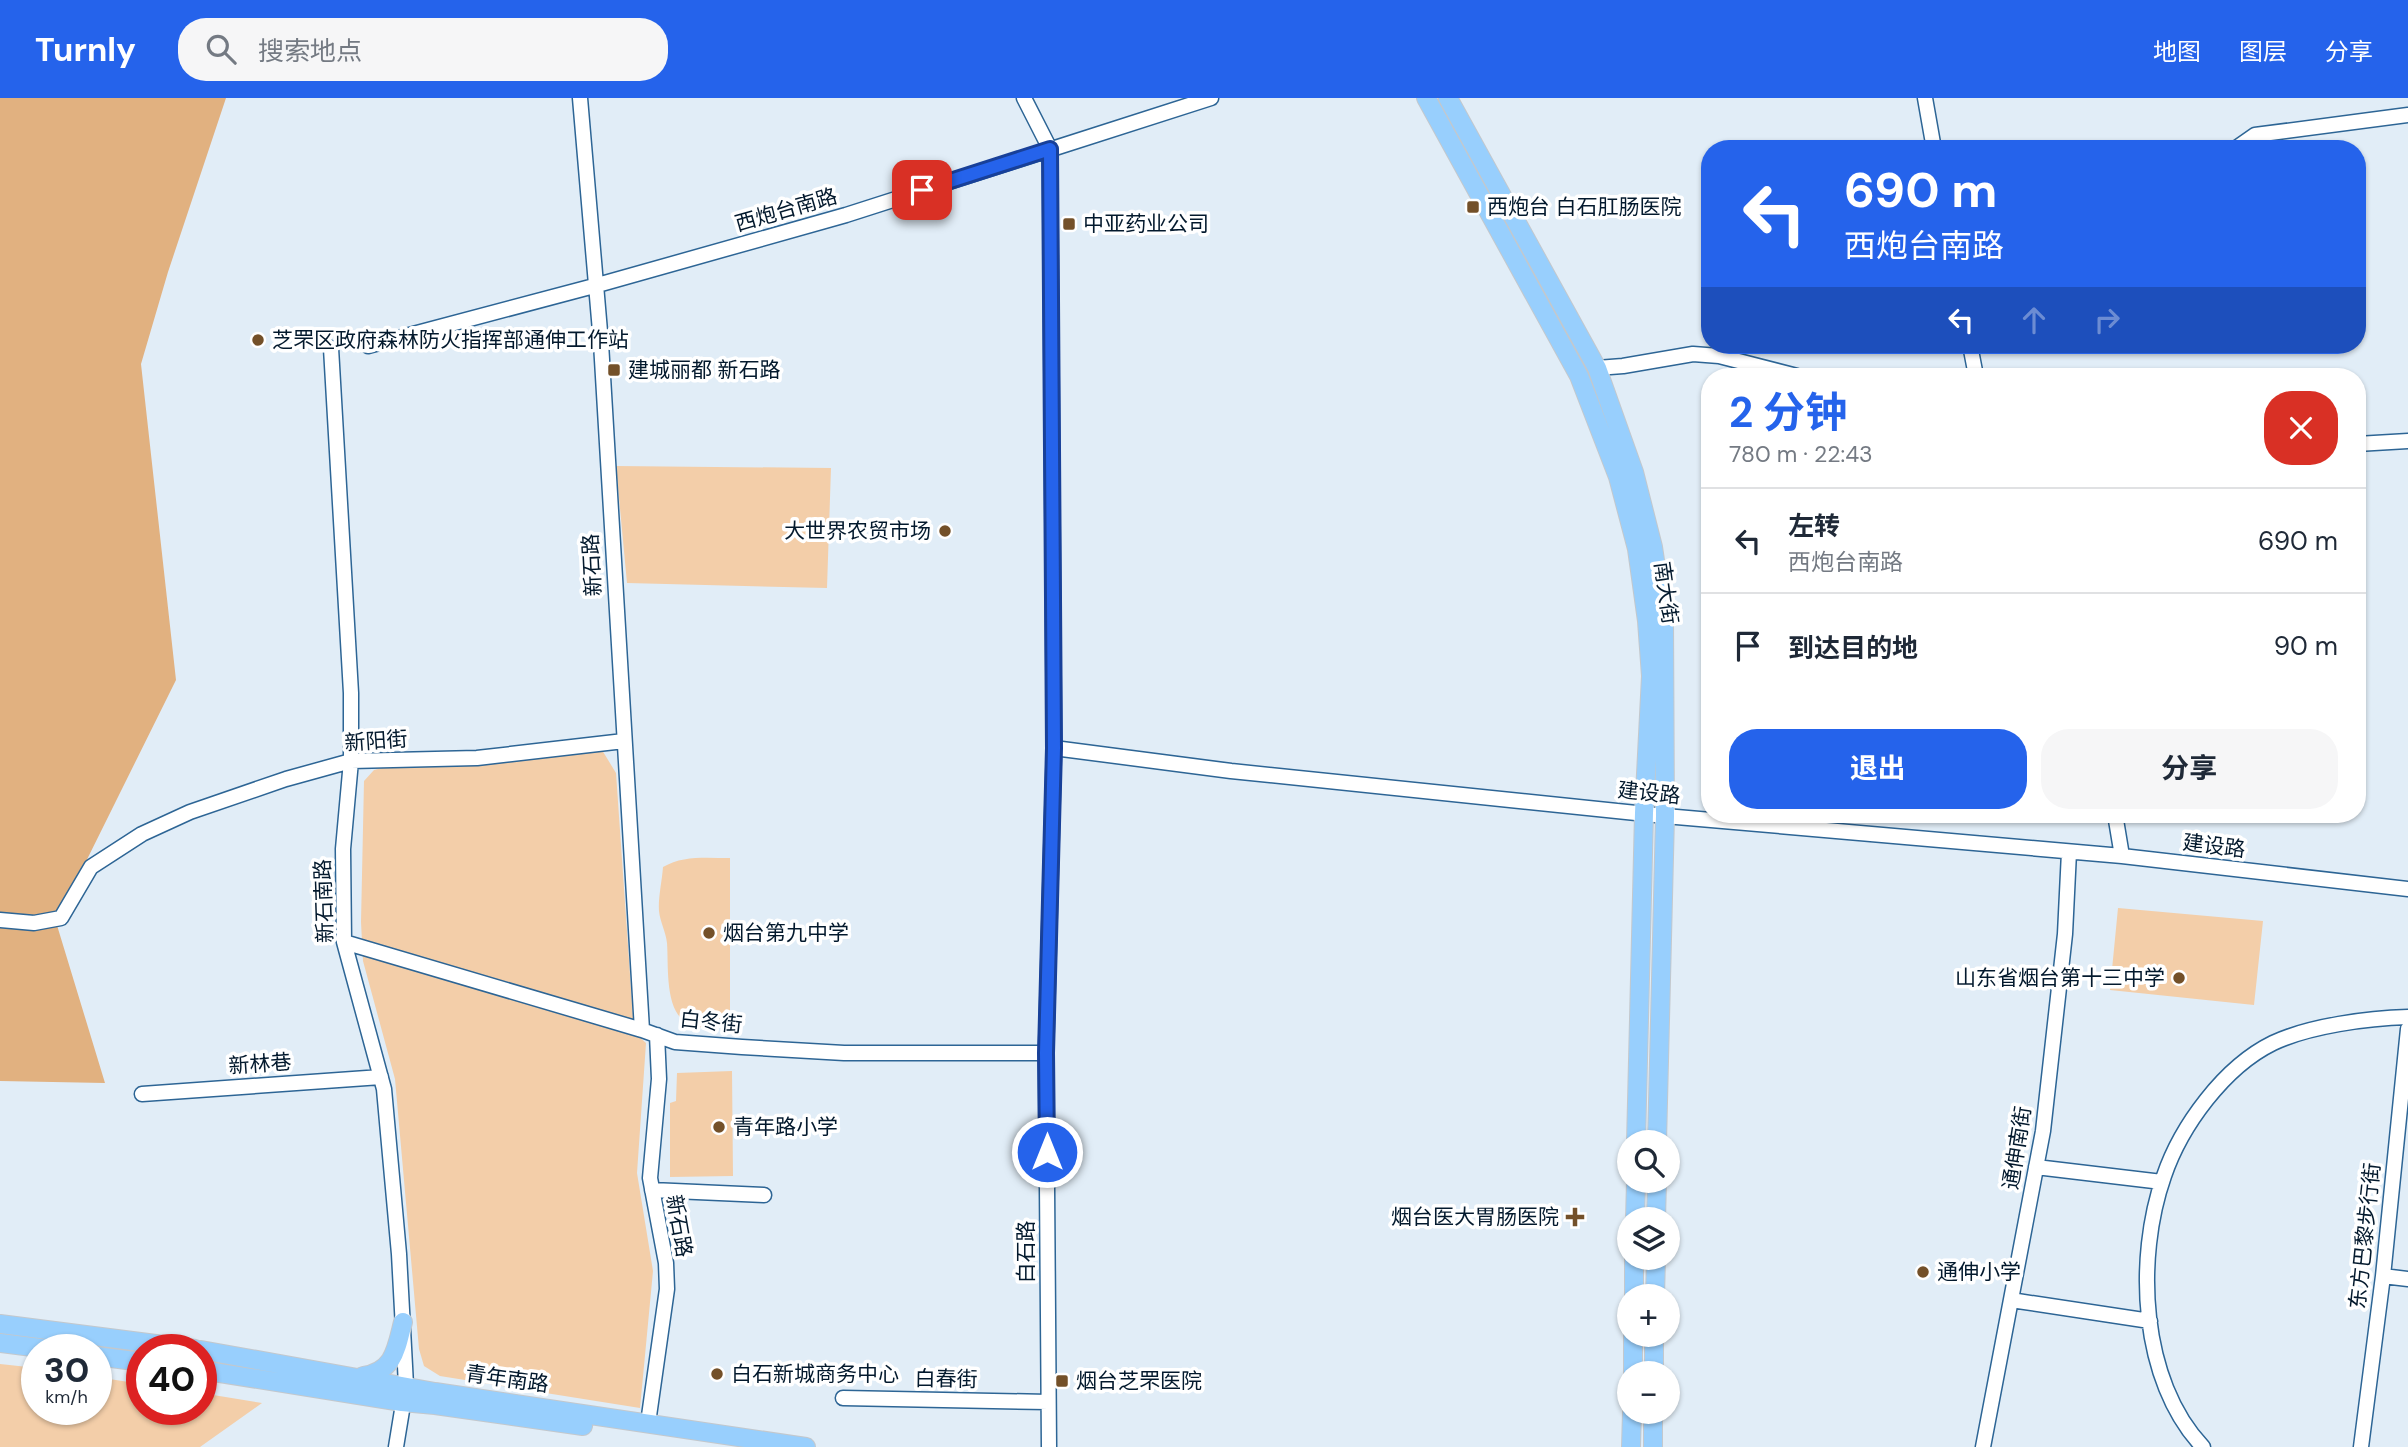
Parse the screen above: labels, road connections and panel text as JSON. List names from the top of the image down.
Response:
{
  "streets": {
    "main road": ["南大街", "青年南路"],
    "street": [
      "西炮台南路",
      "新石路",
      "新阳街",
      "建设路",
      "新石南路",
      "白冬街",
      "新林巷",
      "通伸南街",
      "东方巴黎步行街",
      "白石路",
      "白春街"
    ]
  },
  "crossings": [
    ["西炮台南路", "新石路"],
    ["西炮台南路", "白石路"],
    ["新石路", "新阳街"],
    ["新石路", "白冬街"],
    ["新石路", "青年南路"],
    ["南大街", "建设路"],
    ["新阳街", "新石南路"],
    ["建设路", "通伸南街"],
    ["建设路", "白石路"],
    ["新石南路", "白冬街"],
    ["新石南路", "新林巷"],
    ["新石南路", "青年南路"],
    ["白冬街", "白石路"],
    ["白石路", "白春街"]
  ],
  "places": {
    "transit": [
      "西炮台 白石肛肠医院",
      "中亚药业公司",
      "建城丽都 新石路",
      "烟台芝罘医院"
    ],
    "other": [
      "芝罘区政府森林防火指挥部通伸工作站",
      "大世界农贸市场",
      "烟台第九中学",
      "山东省烟台第十三中学",
      "青年路小学",
      "通伸小学",
      "白石新城商务中心"
    ],
    "health": ["烟台医大胃肠医院"]
  },
  "page": {
    "header": "Turnly",
    "search": "搜索地点",
    "nav": ["地图", "图层", "分享"],
    "turn": ["690 m", "西炮台南路"],
    "heading": ["2 分钟", "780 m · 22:43"],
    "list": [
      {
        "name": "左转",
        "note": "西炮台南路",
        "value": "690 m"
      },
      {
        "name": "到达目的地",
        "value": "90 m"
      }
    ],
    "buttons": ["退出", "分享"],
    "map_buttons": ["+", "−"],
    "speed": "30 km/h",
    "limit": "40"
  }
}
